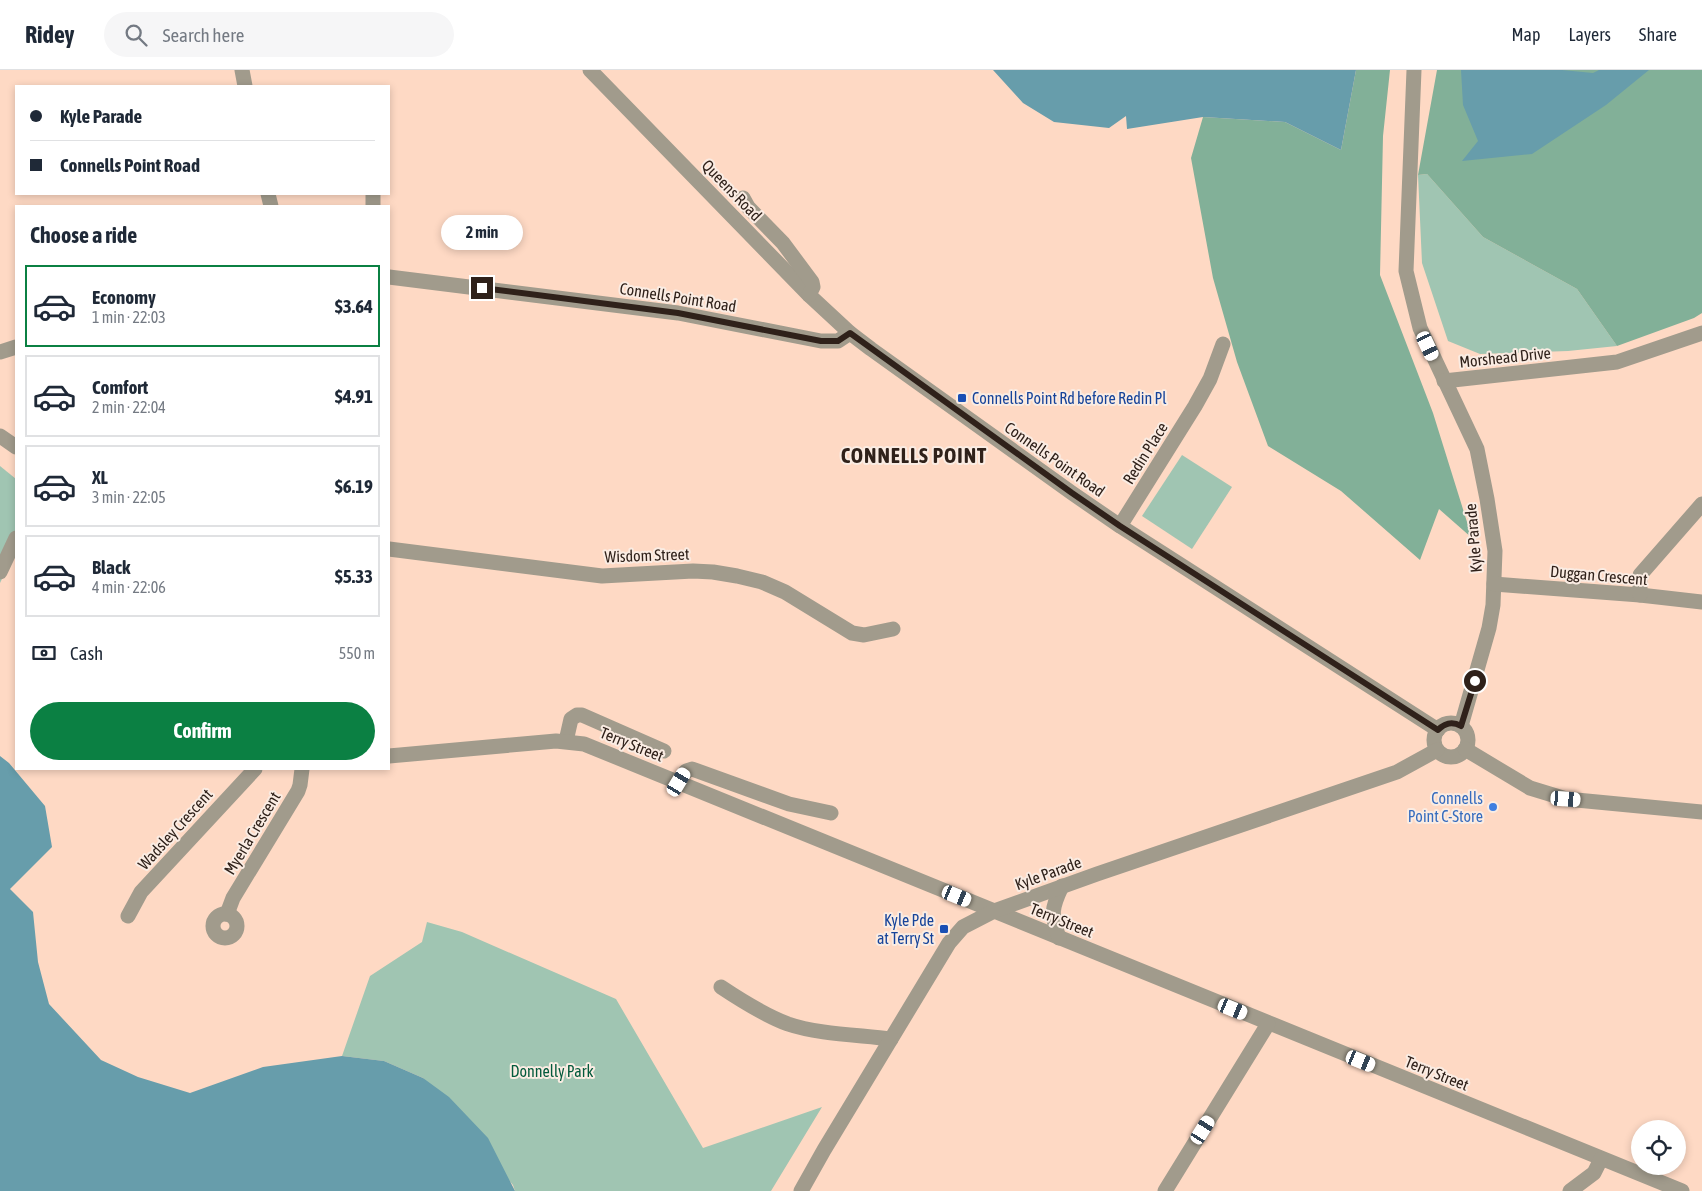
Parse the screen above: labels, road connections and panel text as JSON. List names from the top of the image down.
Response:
{
  "streets": {
    "street": [
      "Queens Road",
      "Connells Point Road",
      "Morshead Drive",
      "Redin Place",
      "Kyle Parade",
      "Wisdom Street",
      "Duggan Crescent",
      "Terry Street",
      "Wadsley Crescent",
      "Myerla Crescent"
    ]
  },
  "crossings": [
    ["Queens Road", "Connells Point Road"],
    ["Connells Point Road", "Redin Place"],
    ["Connells Point Road", "Kyle Parade"],
    ["Morshead Drive", "Kyle Parade"],
    ["Kyle Parade", "Duggan Crescent"],
    ["Kyle Parade", "Terry Street"]
  ],
  "districts": ["CONNELLS POINT"],
  "parks": ["Donnelly Park"],
  "places": {
    "transit": ["Connells Point Rd before Redin Pl", "Kyle Pde at Terry St"],
    "other": ["Connells Point C-Store"]
  },
  "page": {
    "header": "Ridey",
    "search": "Search here",
    "nav": ["Map", "Layers", "Share"],
    "banner": ["Kyle Parade", "Connells Point Road"],
    "heading": "Choose a ride",
    "bubble": "2 min",
    "list": [
      {
        "name": "Economy",
        "note": "1 min · 22:03",
        "value": "$3.64"
      },
      {
        "name": "Comfort",
        "note": "2 min · 22:04",
        "value": "$4.91"
      },
      {
        "name": "XL",
        "note": "3 min · 22:05",
        "value": "$6.19"
      },
      {
        "name": "Black",
        "note": "4 min · 22:06",
        "value": "$5.33"
      }
    ],
    "pay": ["Cash", "550 m"],
    "buttons": "Confirm"
  }
}
